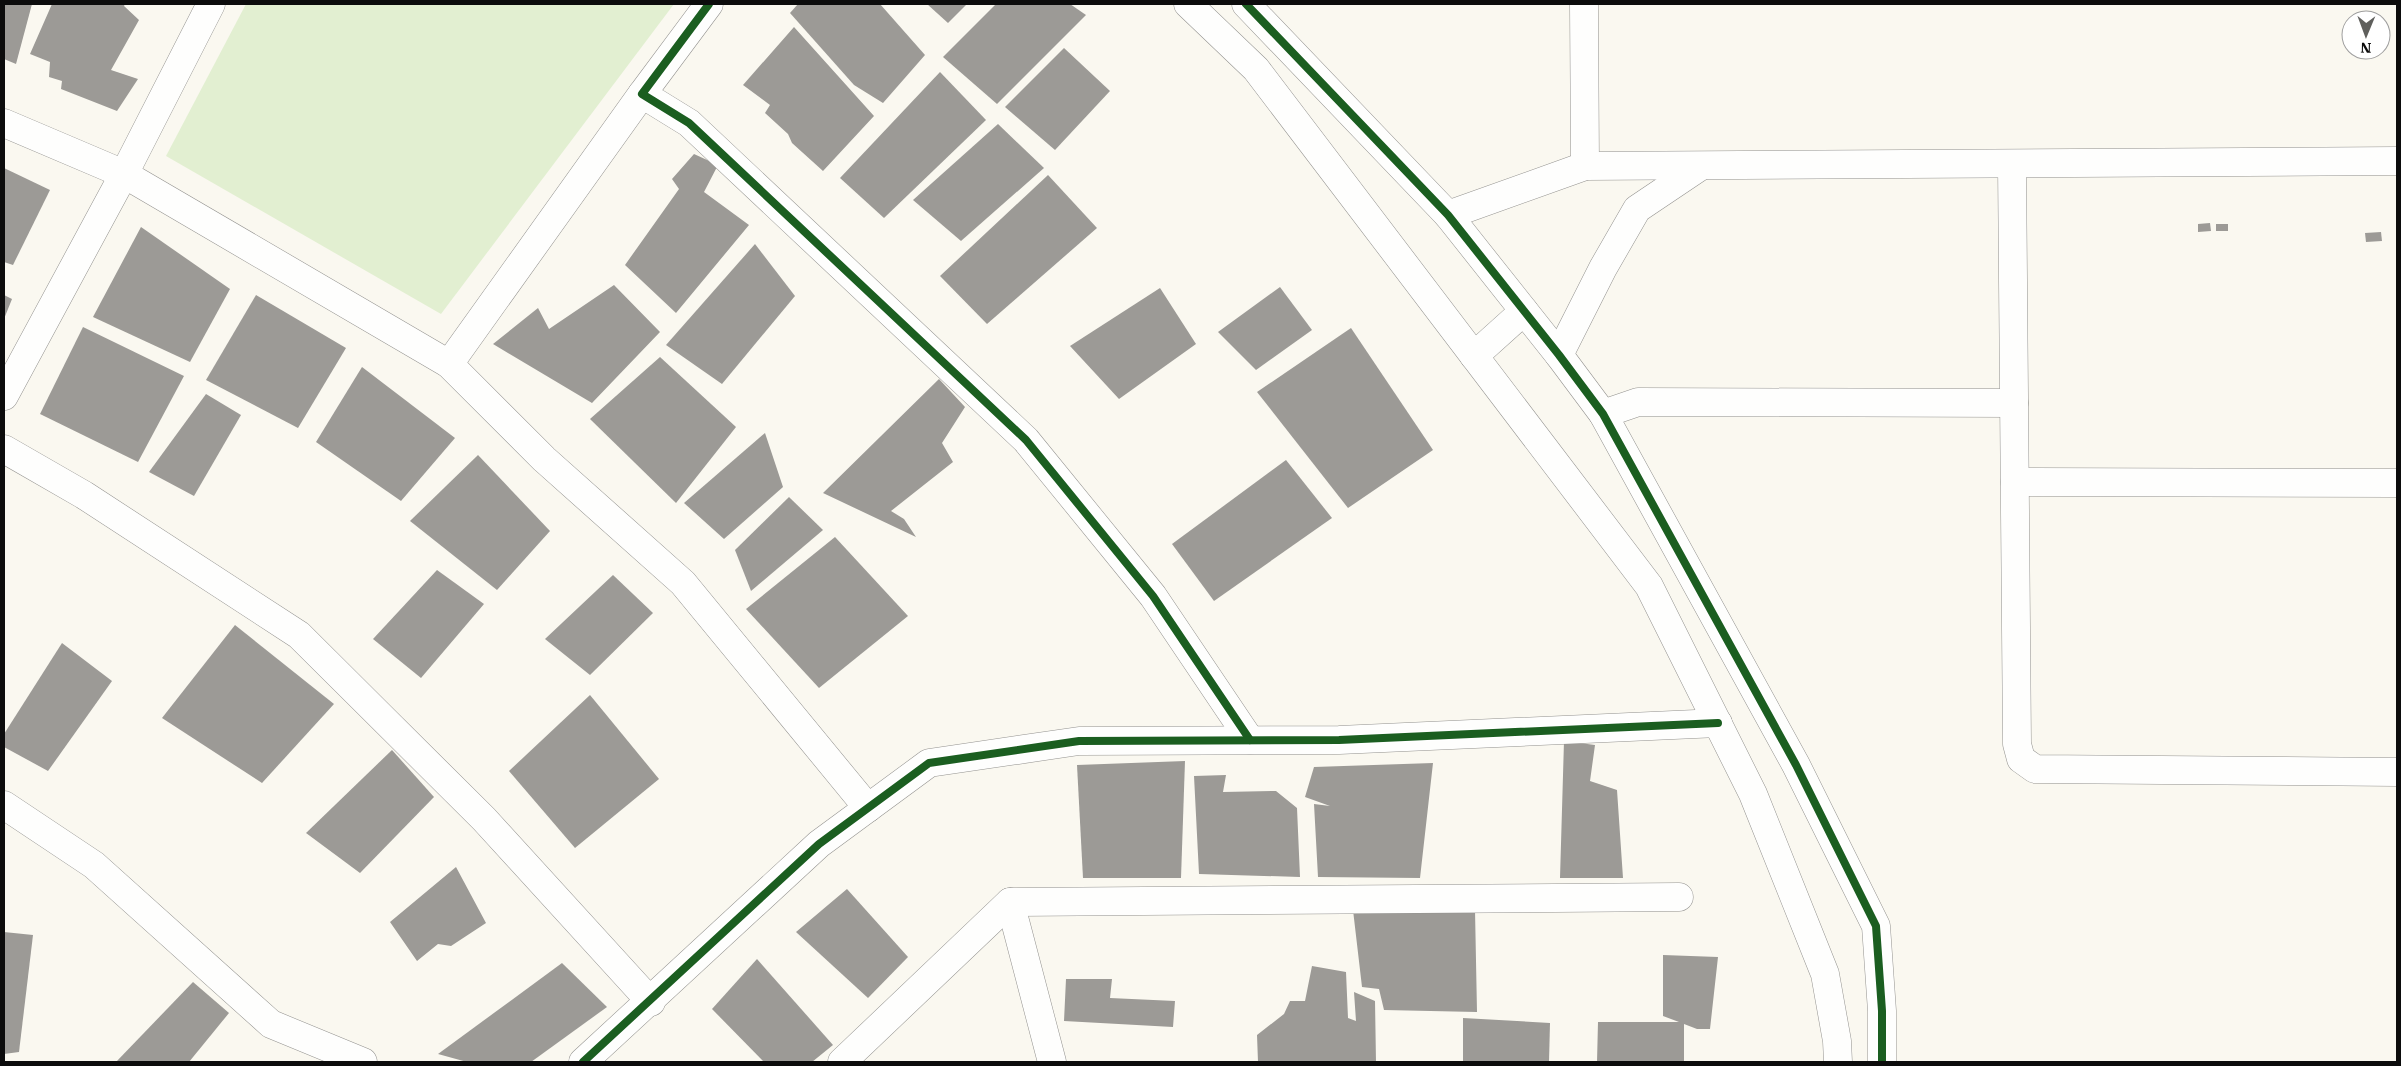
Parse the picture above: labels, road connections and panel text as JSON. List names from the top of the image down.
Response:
{
  "north": "bottom"
}
